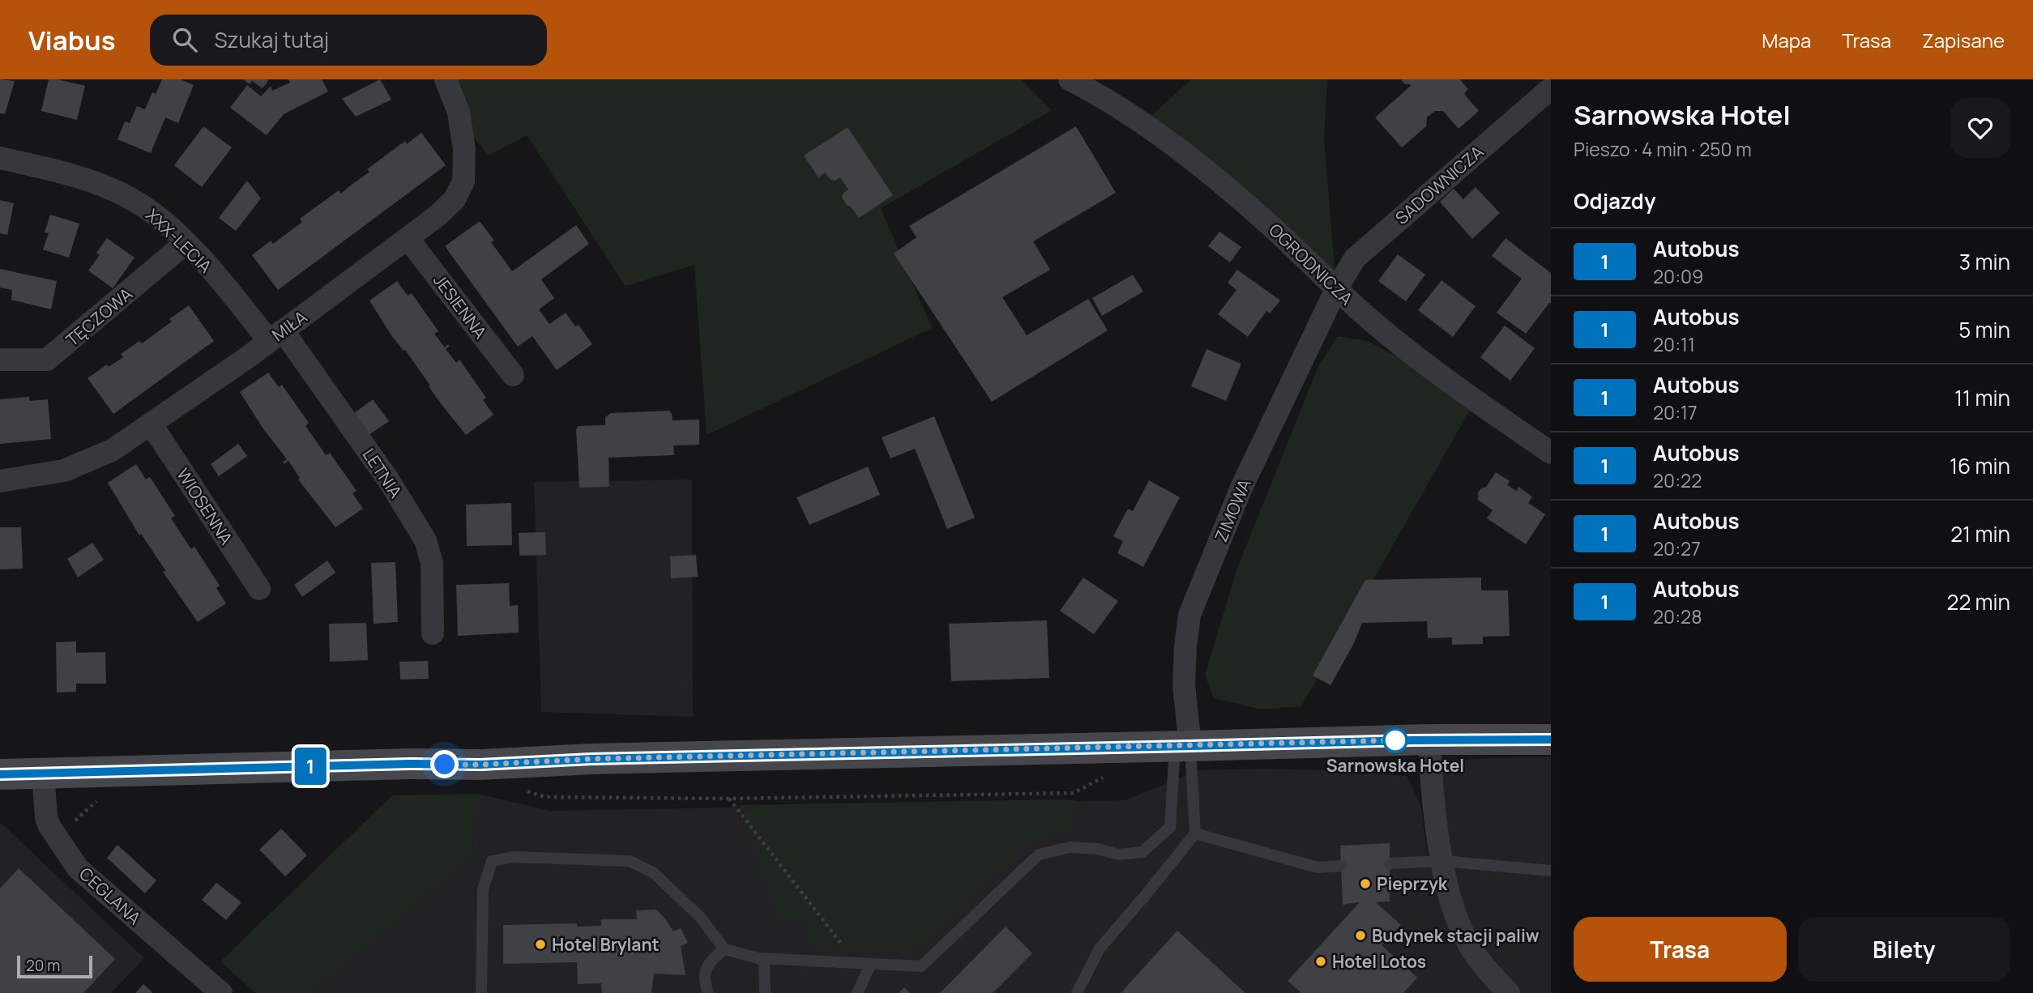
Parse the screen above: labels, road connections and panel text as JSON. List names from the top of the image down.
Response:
{
  "streets": {
    "street": [
      "SADOWNICZA",
      "XXX-LECIA",
      "OGRODNICZA",
      "JESIENNA",
      "TĘCZOWA",
      "MIŁA",
      "LETNIA",
      "WIOSENNA",
      "ZIMOWA",
      "CEGLANA"
    ]
  },
  "crossings": [
    ["SADOWNICZA", "OGRODNICZA"],
    ["SADOWNICZA", "ZIMOWA"],
    ["XXX-LECIA", "TĘCZOWA"],
    ["XXX-LECIA", "MIŁA"],
    ["XXX-LECIA", "LETNIA"],
    ["OGRODNICZA", "ZIMOWA"],
    ["JESIENNA", "MIŁA"],
    ["MIŁA", "LETNIA"],
    ["MIŁA", "WIOSENNA"]
  ],
  "places": [
    "Sarnowska Hotel",
    "Pieprzyk",
    "Budynek stacji paliw",
    "Hotel Brylant",
    "Hotel Lotos"
  ],
  "lines": ["bus line 1"],
  "scale_bar": "20 m",
  "page": {
    "header": "Viabus",
    "search": "Szukaj tutaj",
    "nav": ["Mapa", "Trasa", "Zapisane"],
    "on_map": "1",
    "heading": [
      ["Sarnowska Hotel", "Pieszo · 4 min · 250 m"],
      "Odjazdy"
    ],
    "list": [
      {
        "mark": "1",
        "name": "Autobus",
        "note": "20:09",
        "value": "3 min"
      },
      {
        "mark": "1",
        "name": "Autobus",
        "note": "20:11",
        "value": "5 min"
      },
      {
        "mark": "1",
        "name": "Autobus",
        "note": "20:17",
        "value": "11 min"
      },
      {
        "mark": "1",
        "name": "Autobus",
        "note": "20:22",
        "value": "16 min"
      },
      {
        "mark": "1",
        "name": "Autobus",
        "note": "20:27",
        "value": "21 min"
      },
      {
        "mark": "1",
        "name": "Autobus",
        "note": "20:28",
        "value": "22 min"
      }
    ],
    "buttons": ["Trasa", "Bilety"],
    "scale": "20 m"
  }
}
